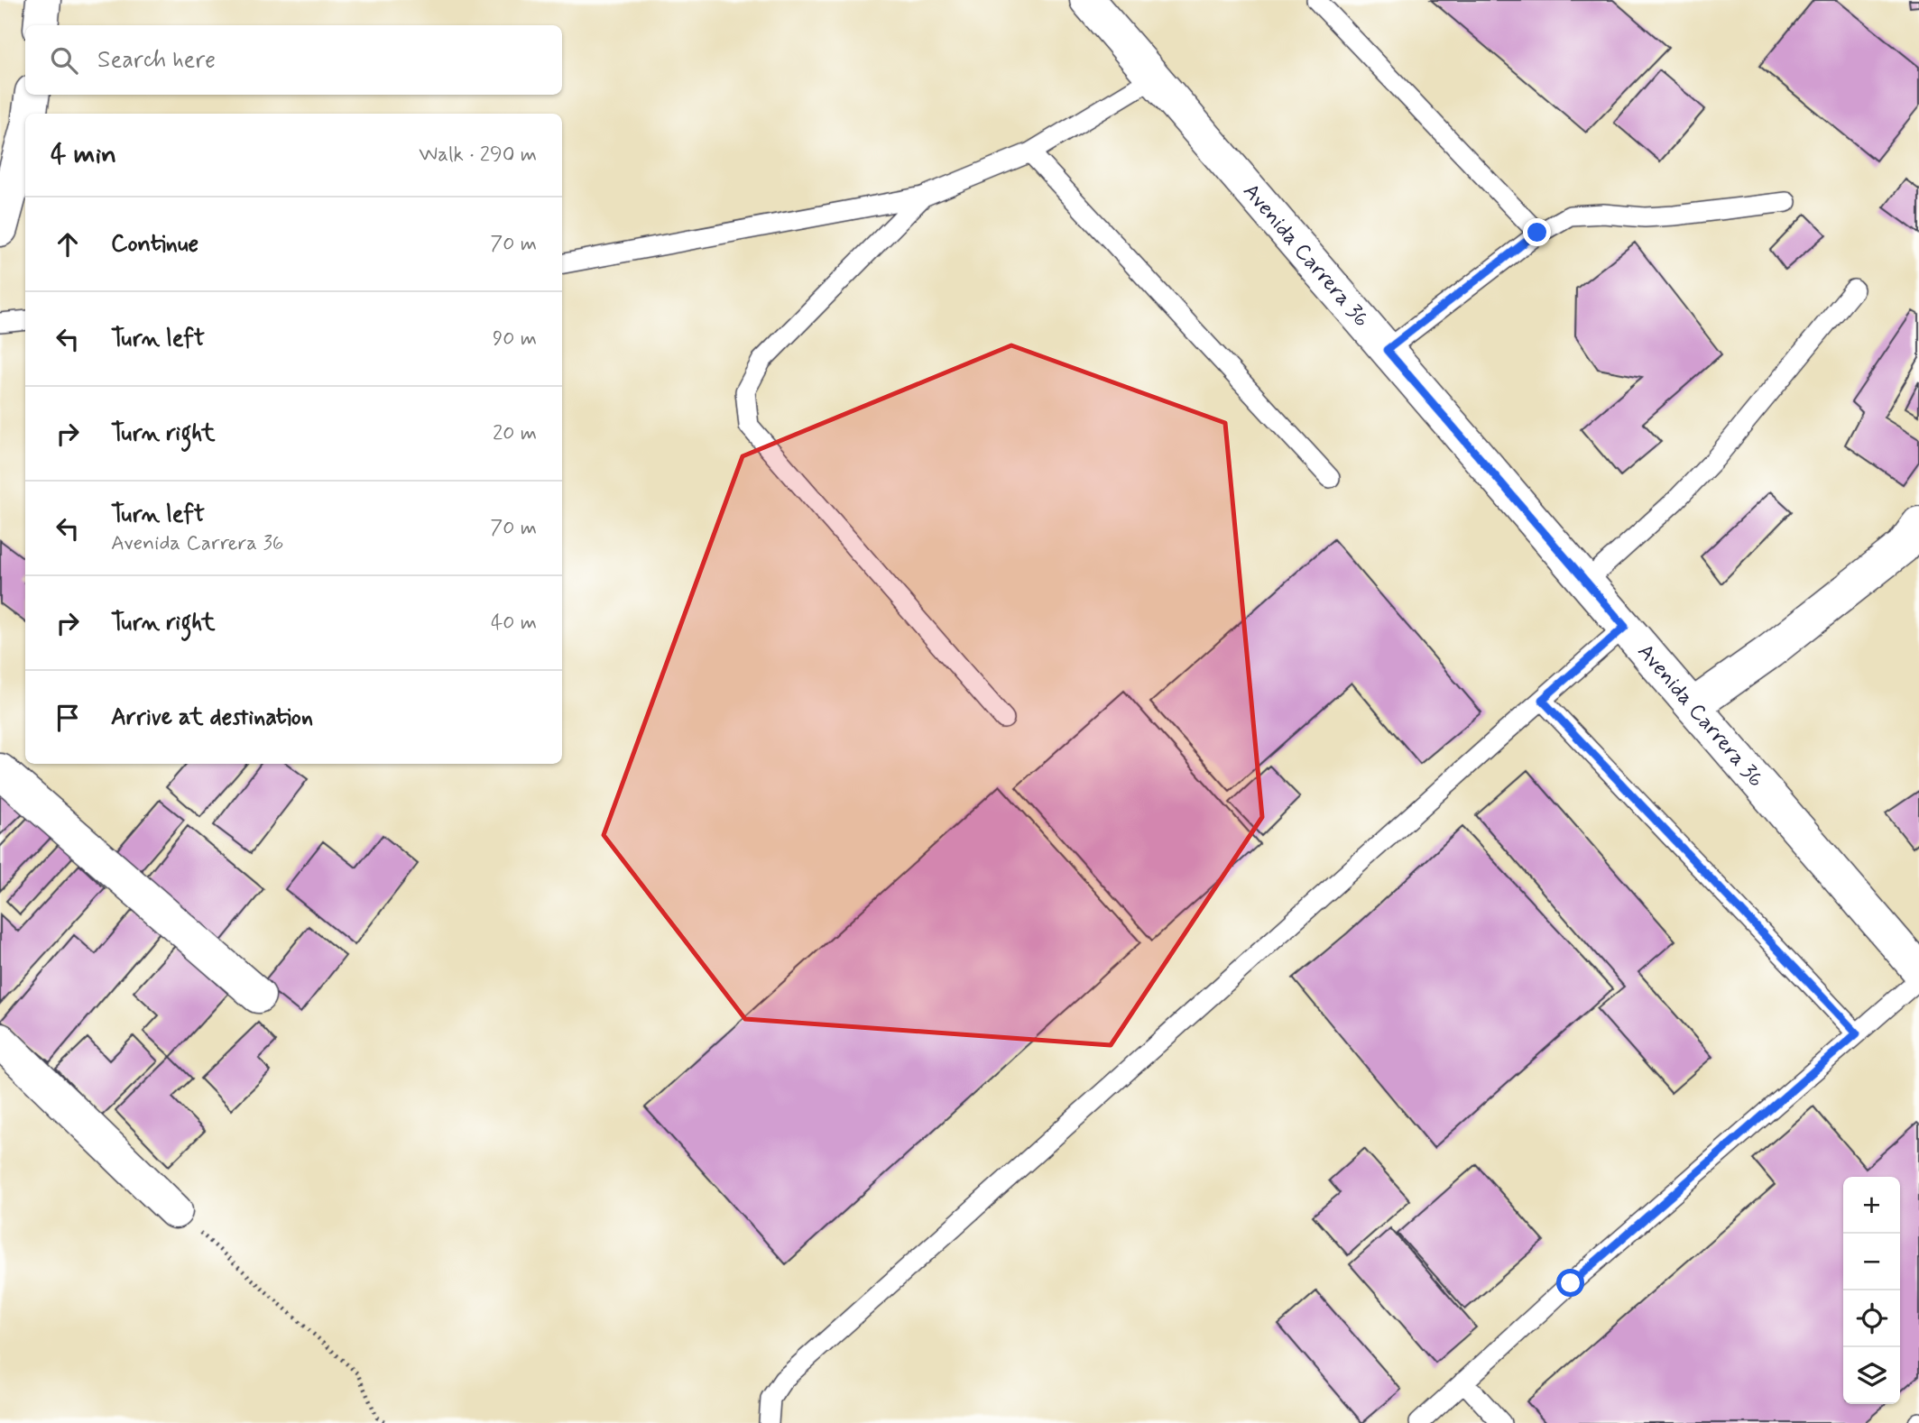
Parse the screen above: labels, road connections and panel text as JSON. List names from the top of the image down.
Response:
{
  "streets": {
    "main road": ["Avenida Carrera 36"]
  },
  "page": {
    "search": "Search here",
    "heading": ["4 min", "Walk · 290 m"],
    "list": [
      ["Continue", "70 m"],
      ["Turn left", "90 m"],
      ["Turn right", "20 m"],
      ["Turn left", "Avenida Carrera 36", "70 m"],
      ["Turn right", "40 m"],
      "Arrive at destination"
    ],
    "map_buttons": ["+", "−"]
  }
}
